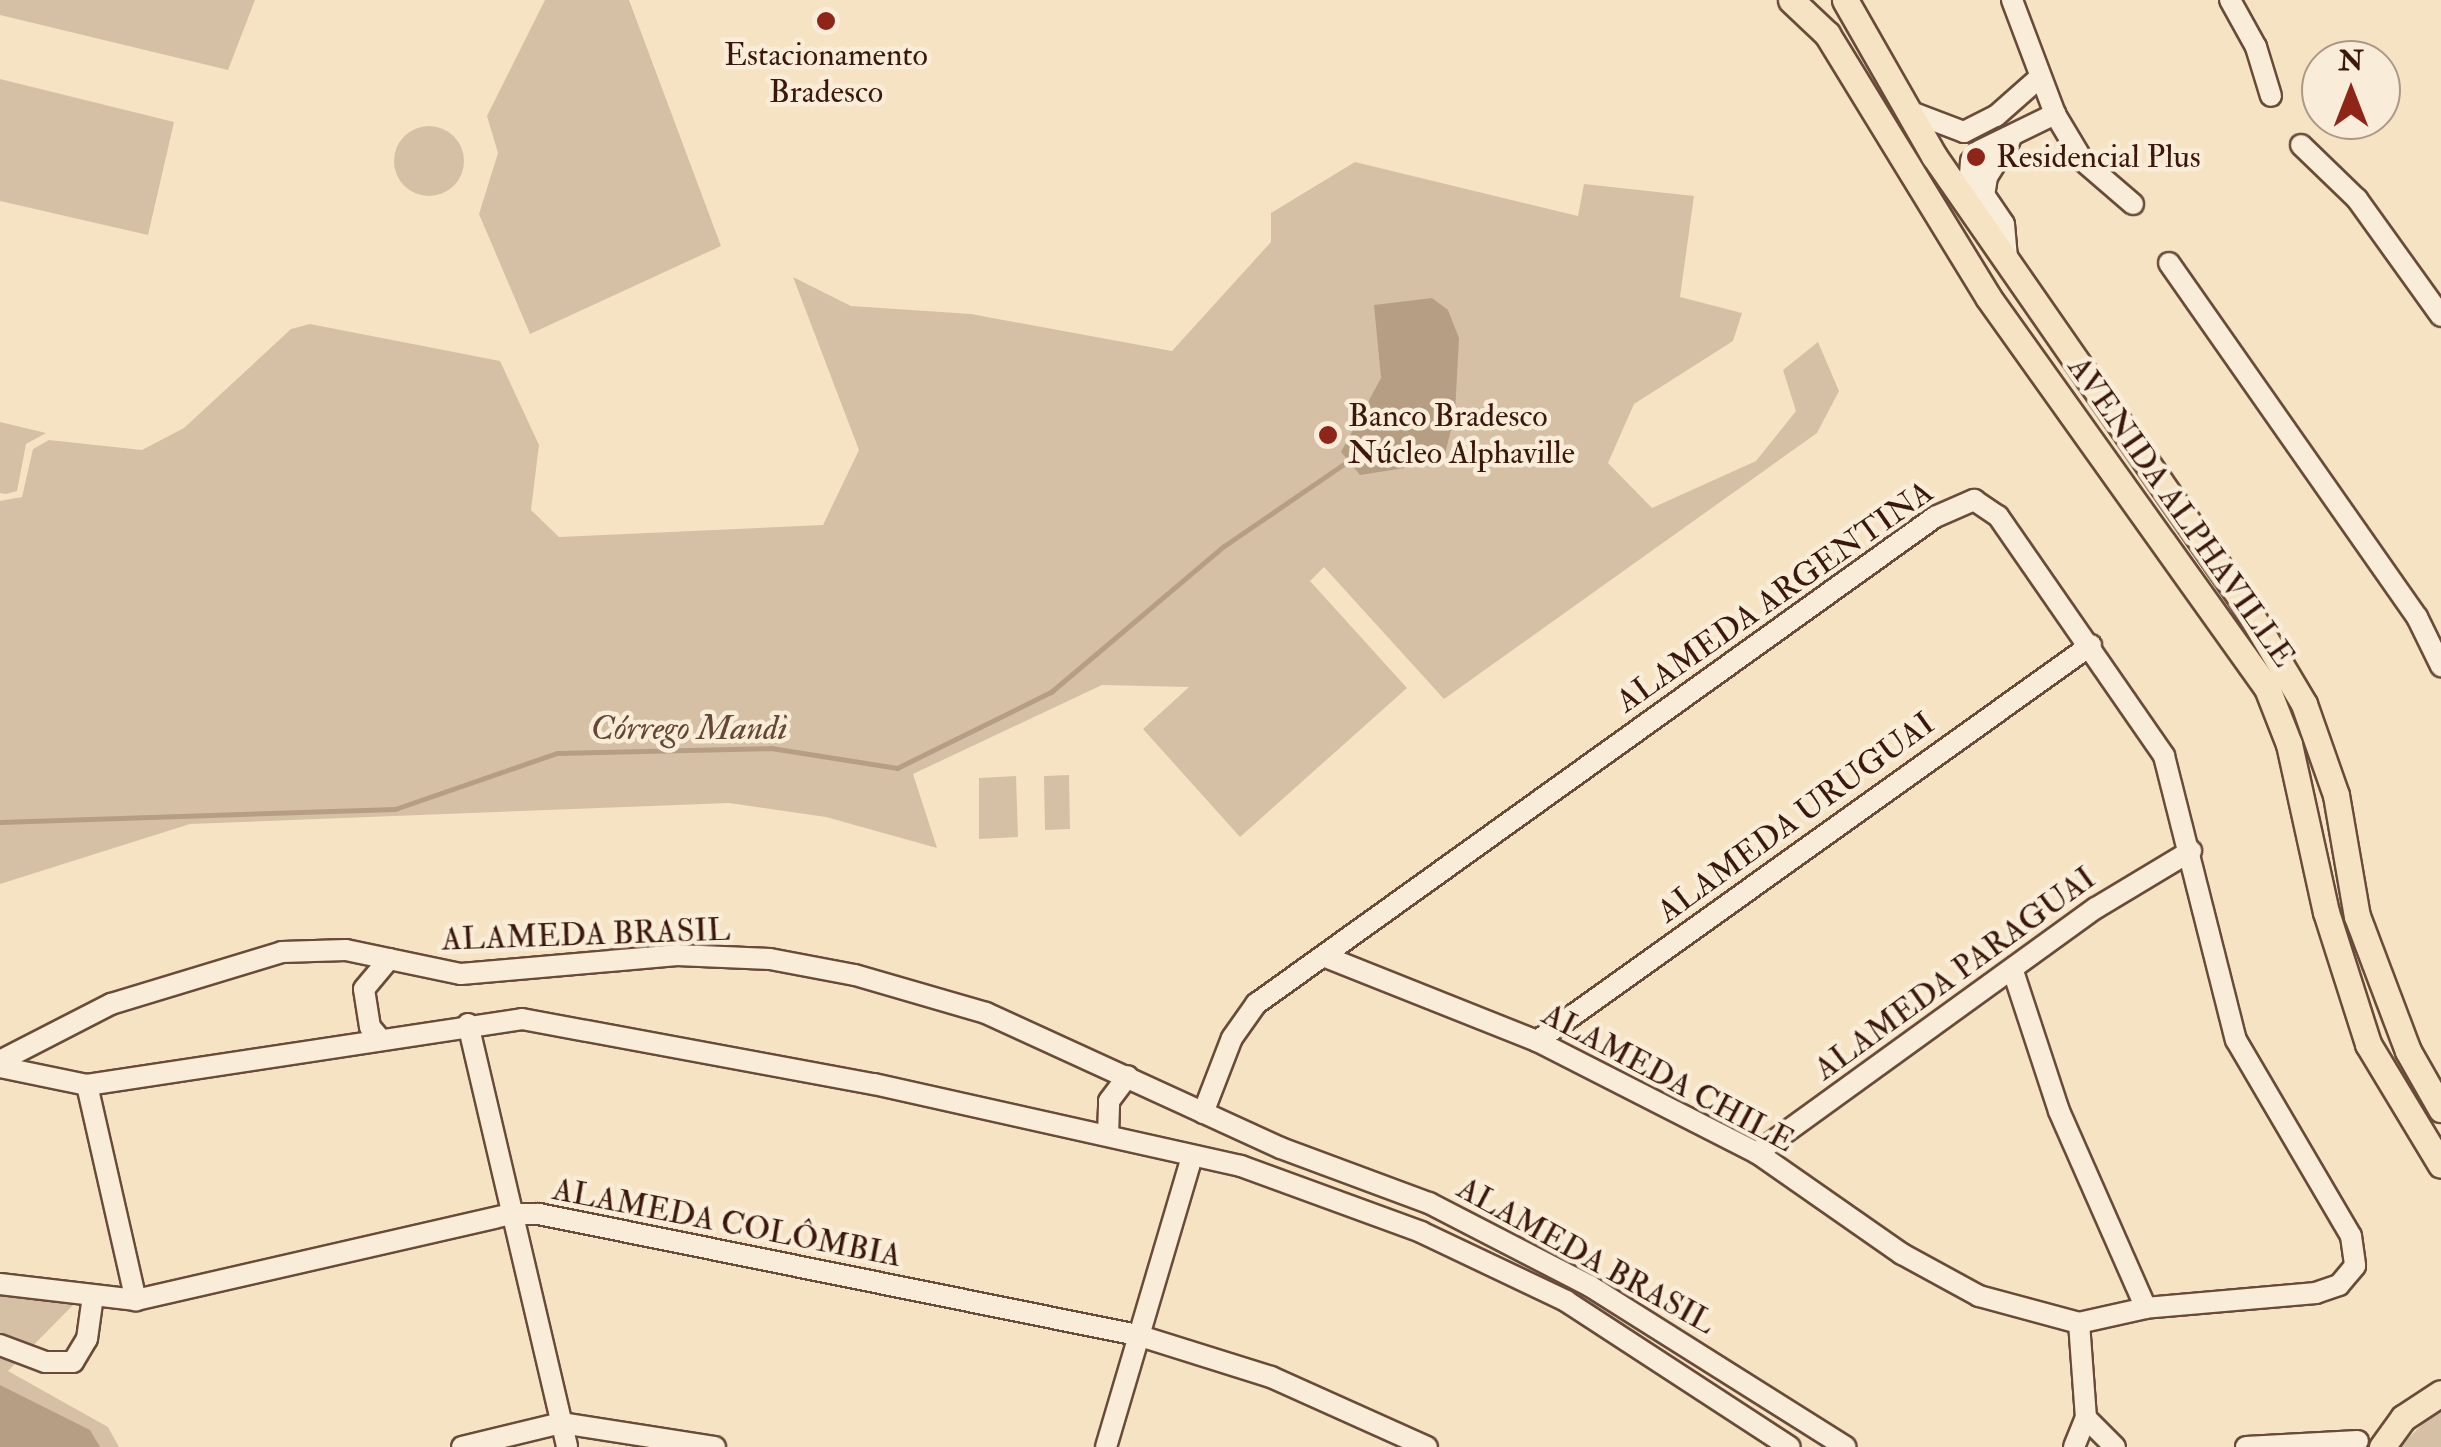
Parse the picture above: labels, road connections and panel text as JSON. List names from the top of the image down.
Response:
{
  "streets": {
    "main road": ["AVENIDA ALPHAVILLE"],
    "street": [
      "ALAMEDA ARGENTINA",
      "ALAMEDA URUGUAI",
      "ALAMEDA BRASIL",
      "ALAMEDA PARAGUAI",
      "ALAMEDA CHILE",
      "ALAMEDA COLÔMBIA"
    ]
  },
  "crossings": [
    ["ALAMEDA ARGENTINA", "ALAMEDA URUGUAI"],
    ["ALAMEDA ARGENTINA", "ALAMEDA BRASIL"],
    ["ALAMEDA ARGENTINA", "ALAMEDA PARAGUAI"],
    ["ALAMEDA ARGENTINA", "ALAMEDA CHILE"],
    ["ALAMEDA URUGUAI", "ALAMEDA CHILE"],
    ["ALAMEDA PARAGUAI", "ALAMEDA CHILE"]
  ],
  "water": ["Córrego Mandi"],
  "places": ["Estacionamento Bradesco", "Residencial Plus", "Banco Bradesco Núcleo Alphaville"],
  "north": "top"
}
